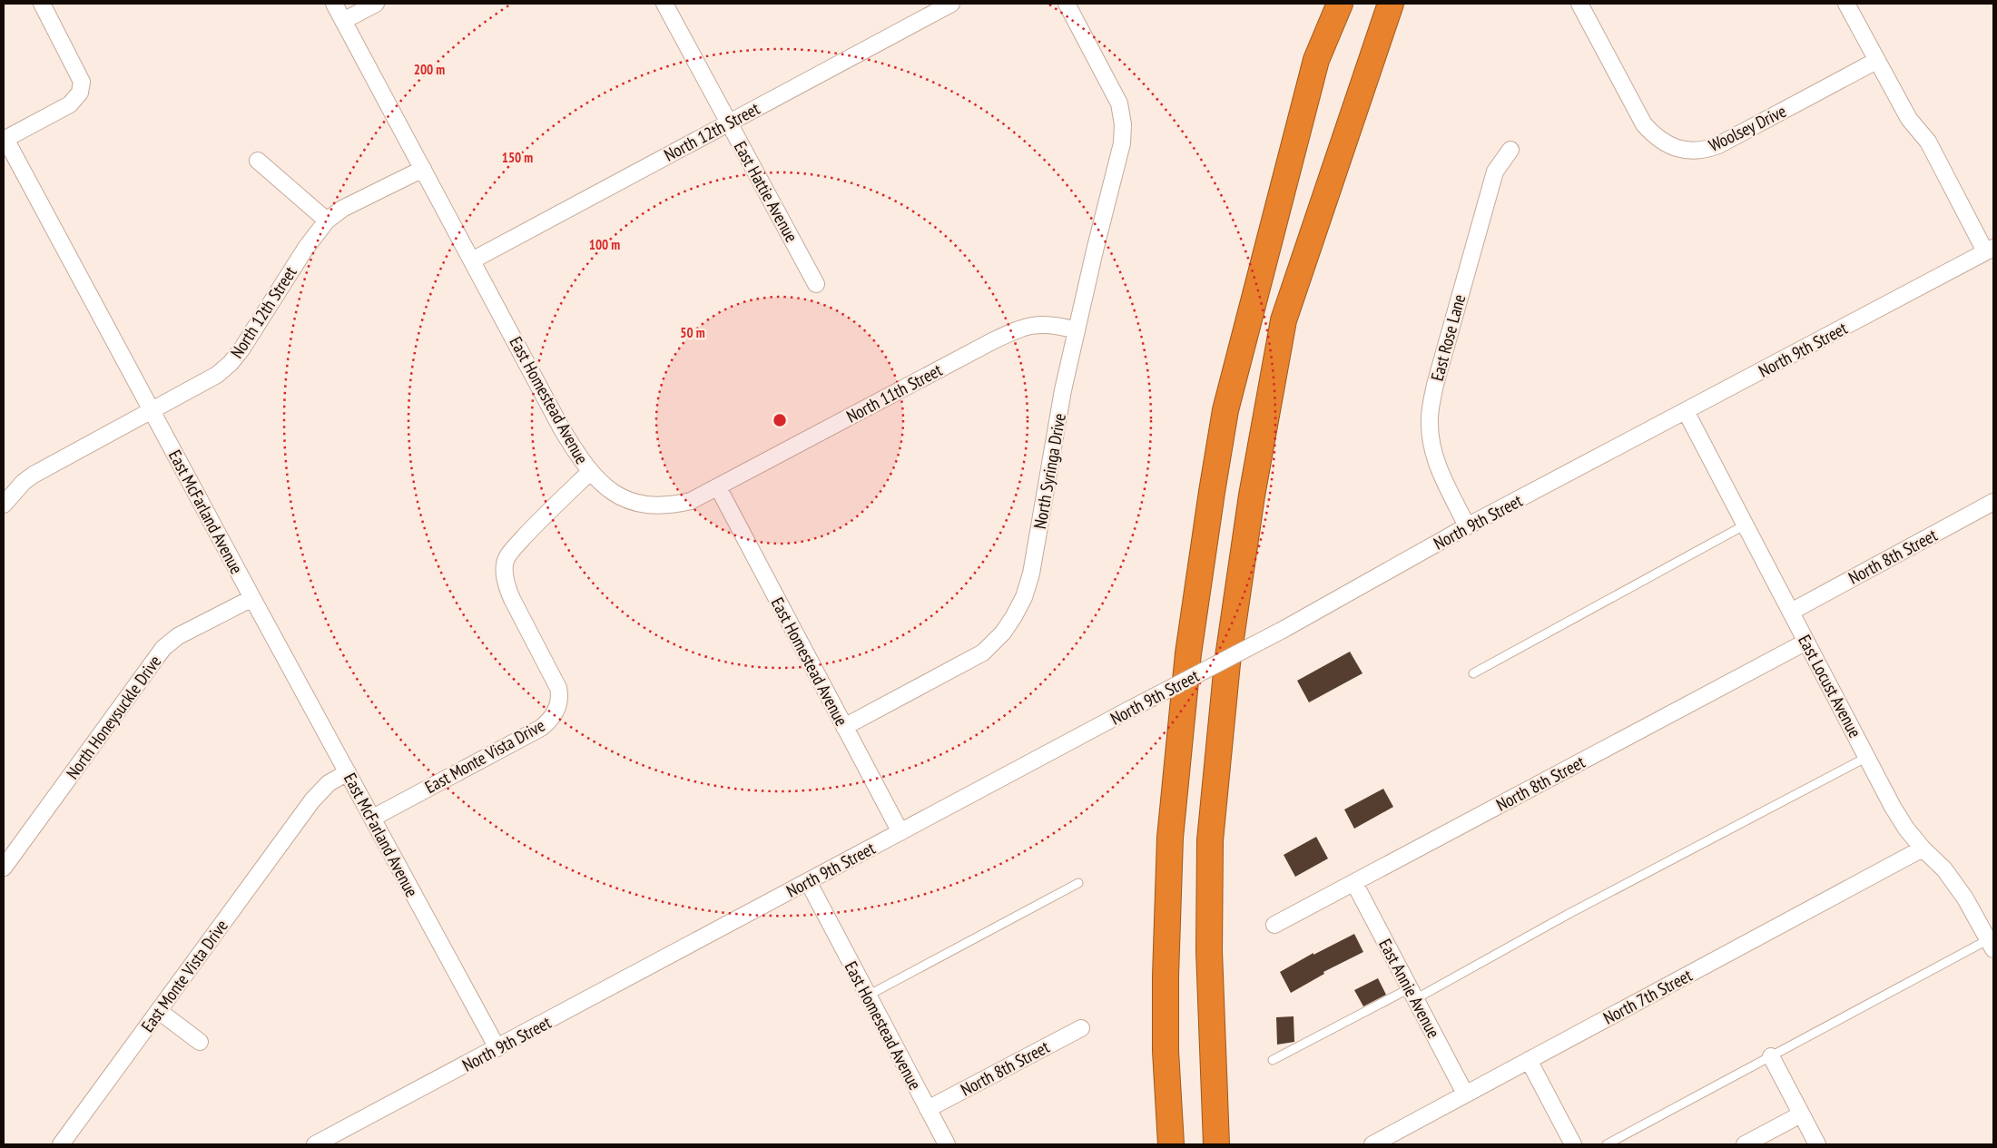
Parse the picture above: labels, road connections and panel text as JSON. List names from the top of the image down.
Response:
{
  "streets": {
    "street": [
      "Woolsey Drive",
      "North 12th Street",
      "East Hattie Avenue",
      "East Rose Lane",
      "North 9th Street",
      "North 11th Street",
      "East Homestead Avenue",
      "North Syringa Drive",
      "East McFarland Avenue",
      "North 8th Street",
      "East Locust Avenue",
      "North Honeysuckle Drive",
      "East Monte Vista Drive",
      "East Annie Avenue",
      "North 7th Street"
    ]
  },
  "crossings": [
    ["North 12th Street", "East Hattie Avenue"],
    ["North 12th Street", "East Homestead Avenue"],
    ["North 12th Street", "East McFarland Avenue"],
    ["East Rose Lane", "North 9th Street"],
    ["North 9th Street", "East Homestead Avenue"],
    ["North 9th Street", "East McFarland Avenue"],
    ["North 9th Street", "East Locust Avenue"],
    ["North 11th Street", "East Homestead Avenue"],
    ["North 11th Street", "North Syringa Drive"],
    ["East Homestead Avenue", "North Syringa Drive"],
    ["East Homestead Avenue", "North 8th Street"],
    ["East Homestead Avenue", "East Monte Vista Drive"],
    ["East McFarland Avenue", "North Honeysuckle Drive"],
    ["East McFarland Avenue", "East Monte Vista Drive"],
    ["North 8th Street", "East Locust Avenue"],
    ["North 8th Street", "East Annie Avenue"],
    ["East Locust Avenue", "North 7th Street"],
    ["East Annie Avenue", "North 7th Street"]
  ],
  "rings": [
    "200 m",
    "150 m",
    "100 m",
    "50 m"
  ]
}
